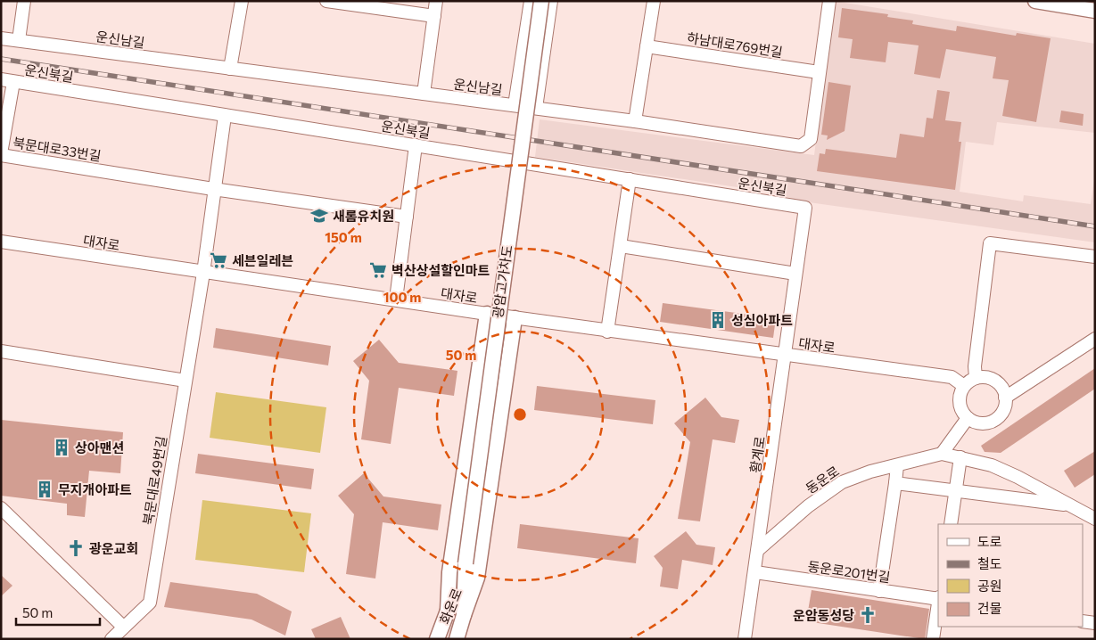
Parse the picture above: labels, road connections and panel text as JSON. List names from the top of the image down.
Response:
{
  "streets": {
    "street": [
      "운신남길",
      "하남대로769번길",
      "운신북길",
      "북문대로33번길",
      "대자로",
      "광암고가차도",
      "황계로",
      "동운로",
      "북문대로49번길",
      "동운로201번길",
      "화운로"
    ]
  },
  "crossings": [
    ["운신남길", "하남대로769번길"],
    ["운신북길", "북문대로33번길"],
    ["운신북길", "황계로"],
    ["운신북길", "북문대로49번길"],
    ["북문대로33번길", "북문대로49번길"],
    ["대자로", "황계로"],
    ["대자로", "북문대로49번길"],
    ["광암고가차도", "화운로"],
    ["황계로", "동운로"],
    ["황계로", "동운로201번길"]
  ],
  "places": {
    "school or university": ["새롬유치원"],
    "supermarket": ["세븐일레븐", "벽산상설할인마트"],
    "building": ["성심아파트", "상아맨션", "무지개아파트"],
    "church": ["광운교회", "운암동성당"]
  },
  "legend": [
    "도로",
    "철도",
    "공원",
    "건물"
  ],
  "scale_bar": "50 m",
  "rings": ["150 m", "100 m", "50 m"]
}
